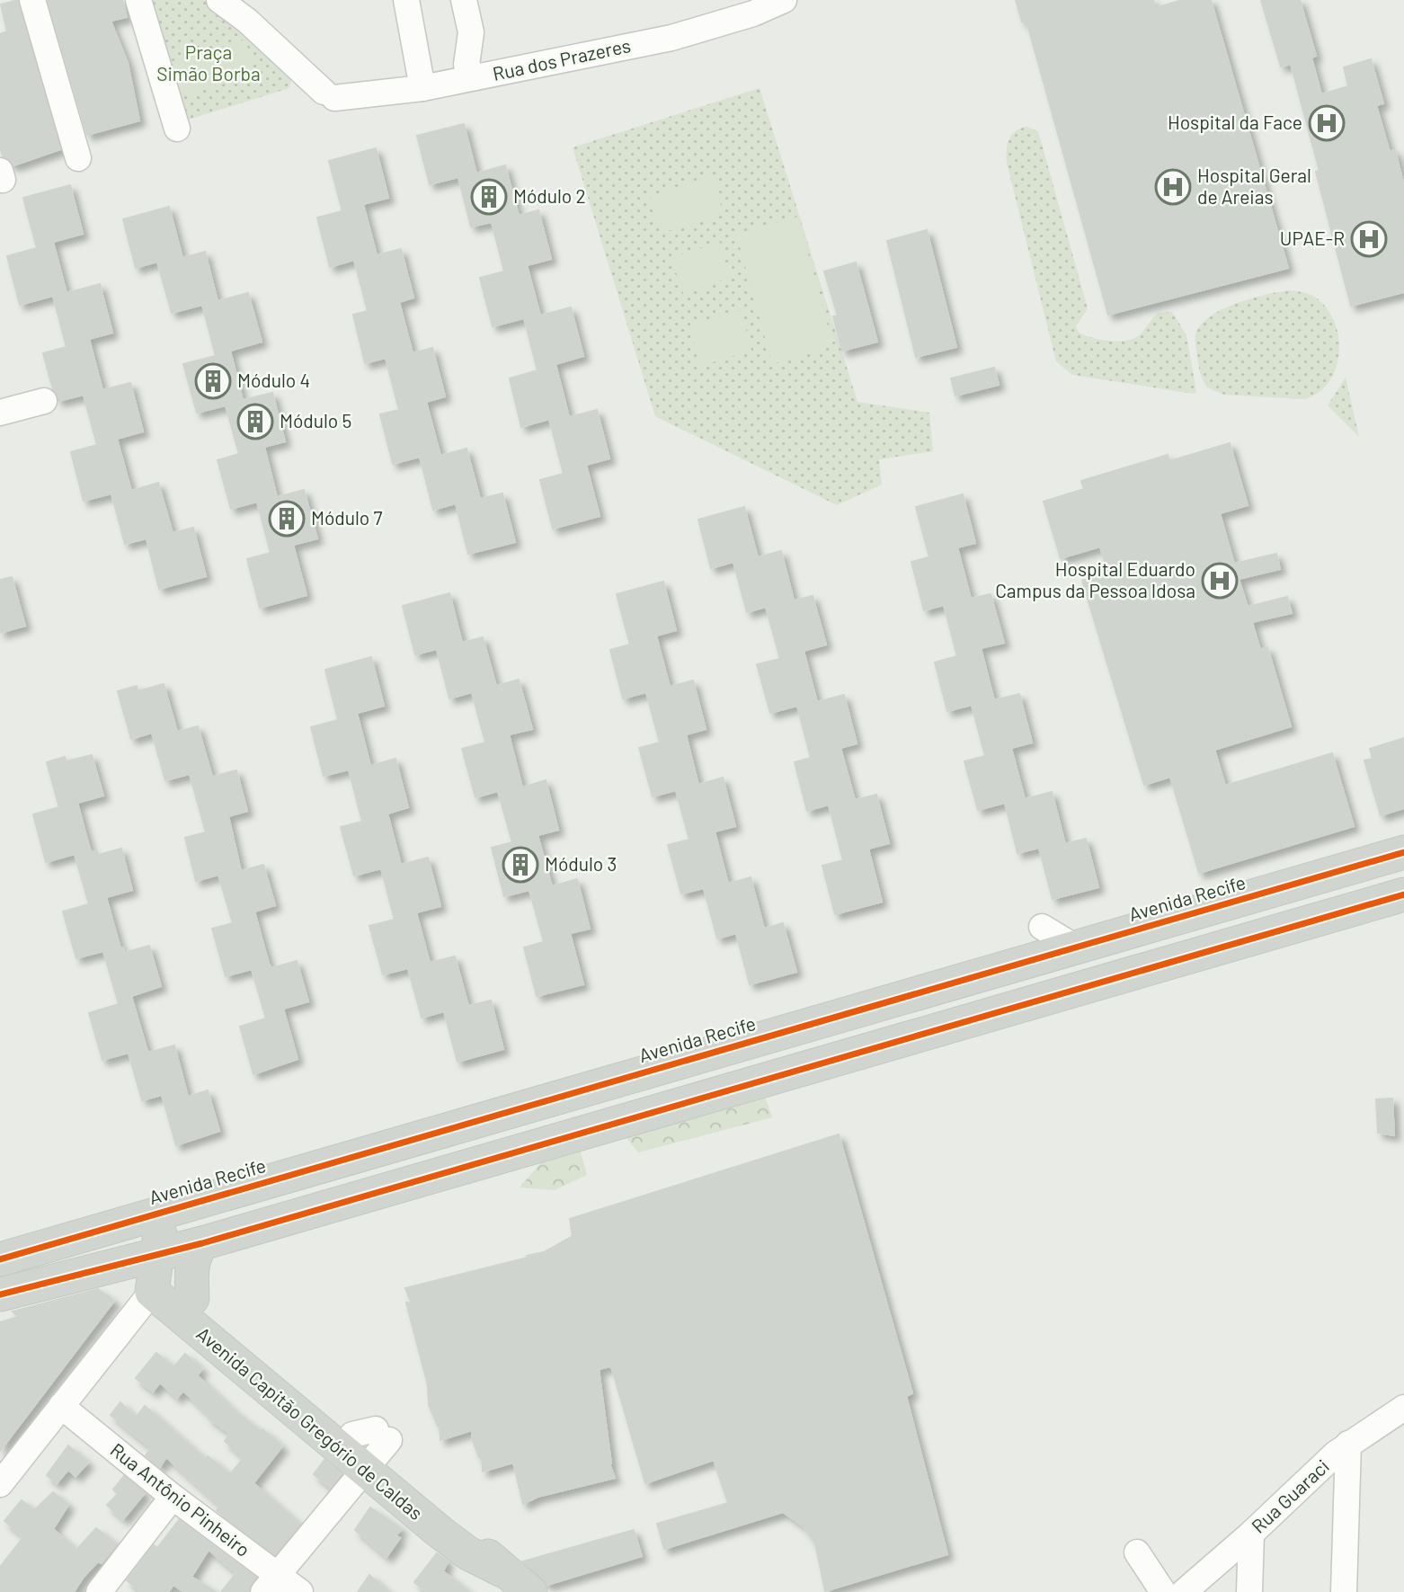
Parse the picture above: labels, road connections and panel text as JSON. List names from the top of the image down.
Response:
{
  "streets": {
    "main road": ["Avenida Recife", "Avenida Capitão Gregório de Caldas"],
    "street": ["Rua dos Prazeres", "Rua Guaraci", "Rua Antônio Pinheiro"]
  },
  "parks": ["Praça Simão Borba"],
  "places": {
    "hospital": [
      "Hospital da Face",
      "Hospital Geral de Areias",
      "UPAE-R",
      "Hospital Eduardo Campus da Pessoa Idosa"
    ],
    "building": [
      "Módulo 2",
      "Módulo 4",
      "Módulo 5",
      "Módulo 7",
      "Módulo 3"
    ]
  }
}
